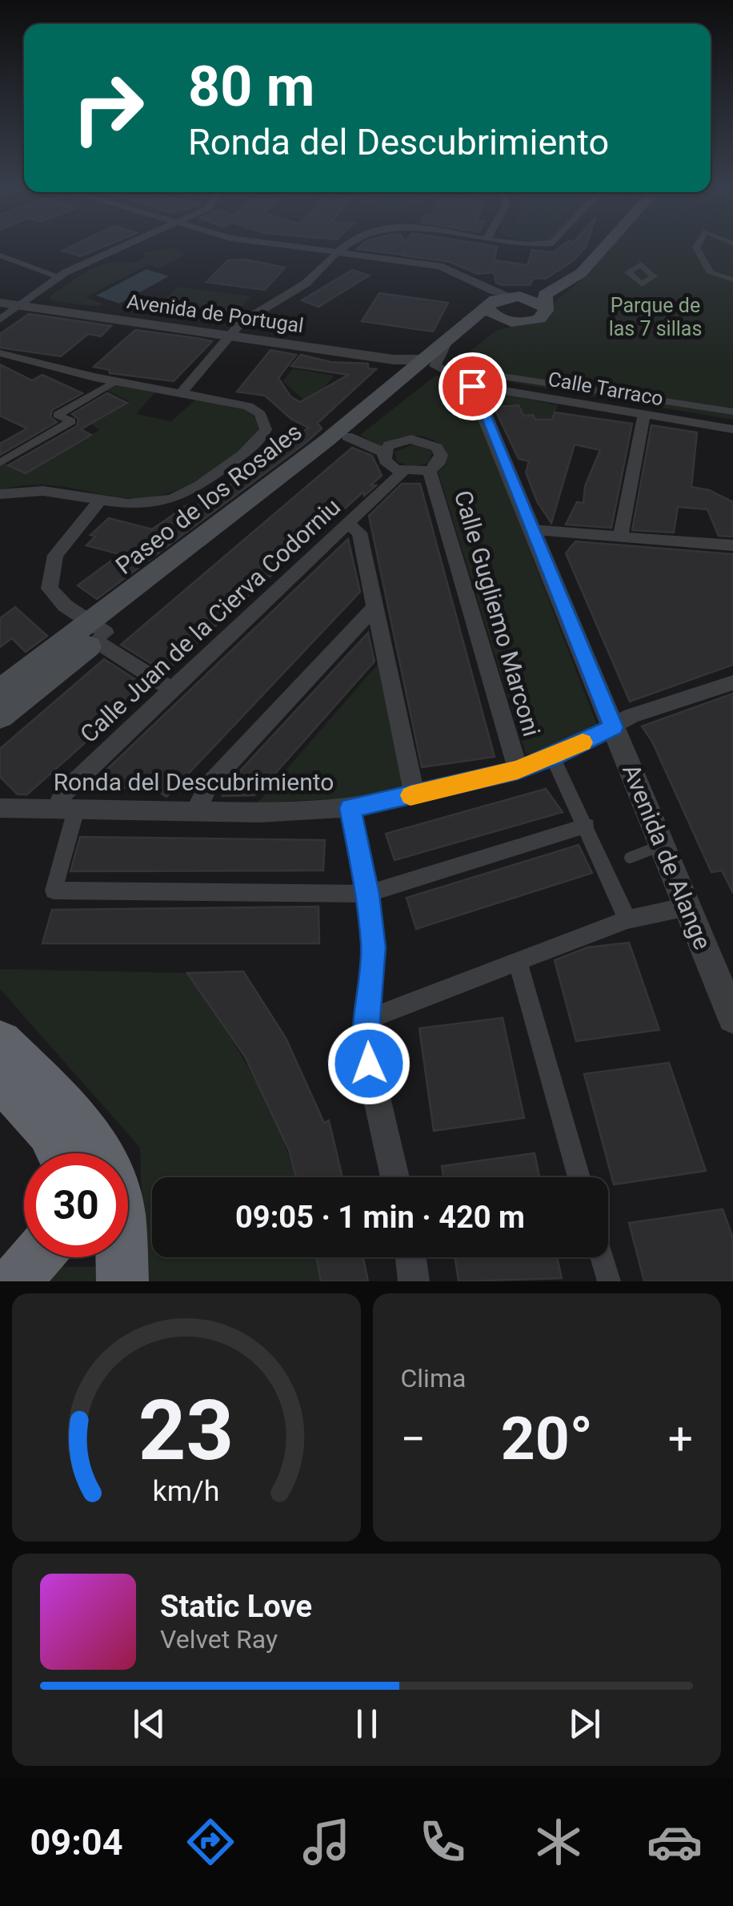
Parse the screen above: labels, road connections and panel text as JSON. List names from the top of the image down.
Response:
{
  "streets": {
    "main road": ["Paseo de los Rosales"],
    "street": [
      "Avenida de Portugal",
      "Calle Tarraco",
      "Calle Gugliemo Marconi",
      "Calle Juan de la Cierva Codorniu",
      "Ronda del Descubrimiento",
      "Avenida de Alange"
    ]
  },
  "crossings": [
    ["Avenida de Portugal", "Calle Tarraco"],
    ["Avenida de Portugal", "Paseo de los Rosales"],
    ["Calle Tarraco", "Paseo de los Rosales"],
    ["Calle Tarraco", "Avenida de Alange"],
    ["Calle Gugliemo Marconi", "Ronda del Descubrimiento"],
    ["Calle Juan de la Cierva Codorniu", "Ronda del Descubrimiento"],
    ["Ronda del Descubrimiento", "Avenida de Alange"]
  ],
  "parks": ["Parque de las 7 sillas"],
  "page": {
    "turn": ["80 m", "Ronda del Descubrimiento"],
    "limit": "30",
    "trip": "09:05 · 1 min · 420 m",
    "tile": "Clima",
    "heat": ["−", "20°", "+"],
    "song": ["Static Love", "Velvet Ray"],
    "tabs": "09:04",
    "gauge": ["23", "km/h"]
  }
}
